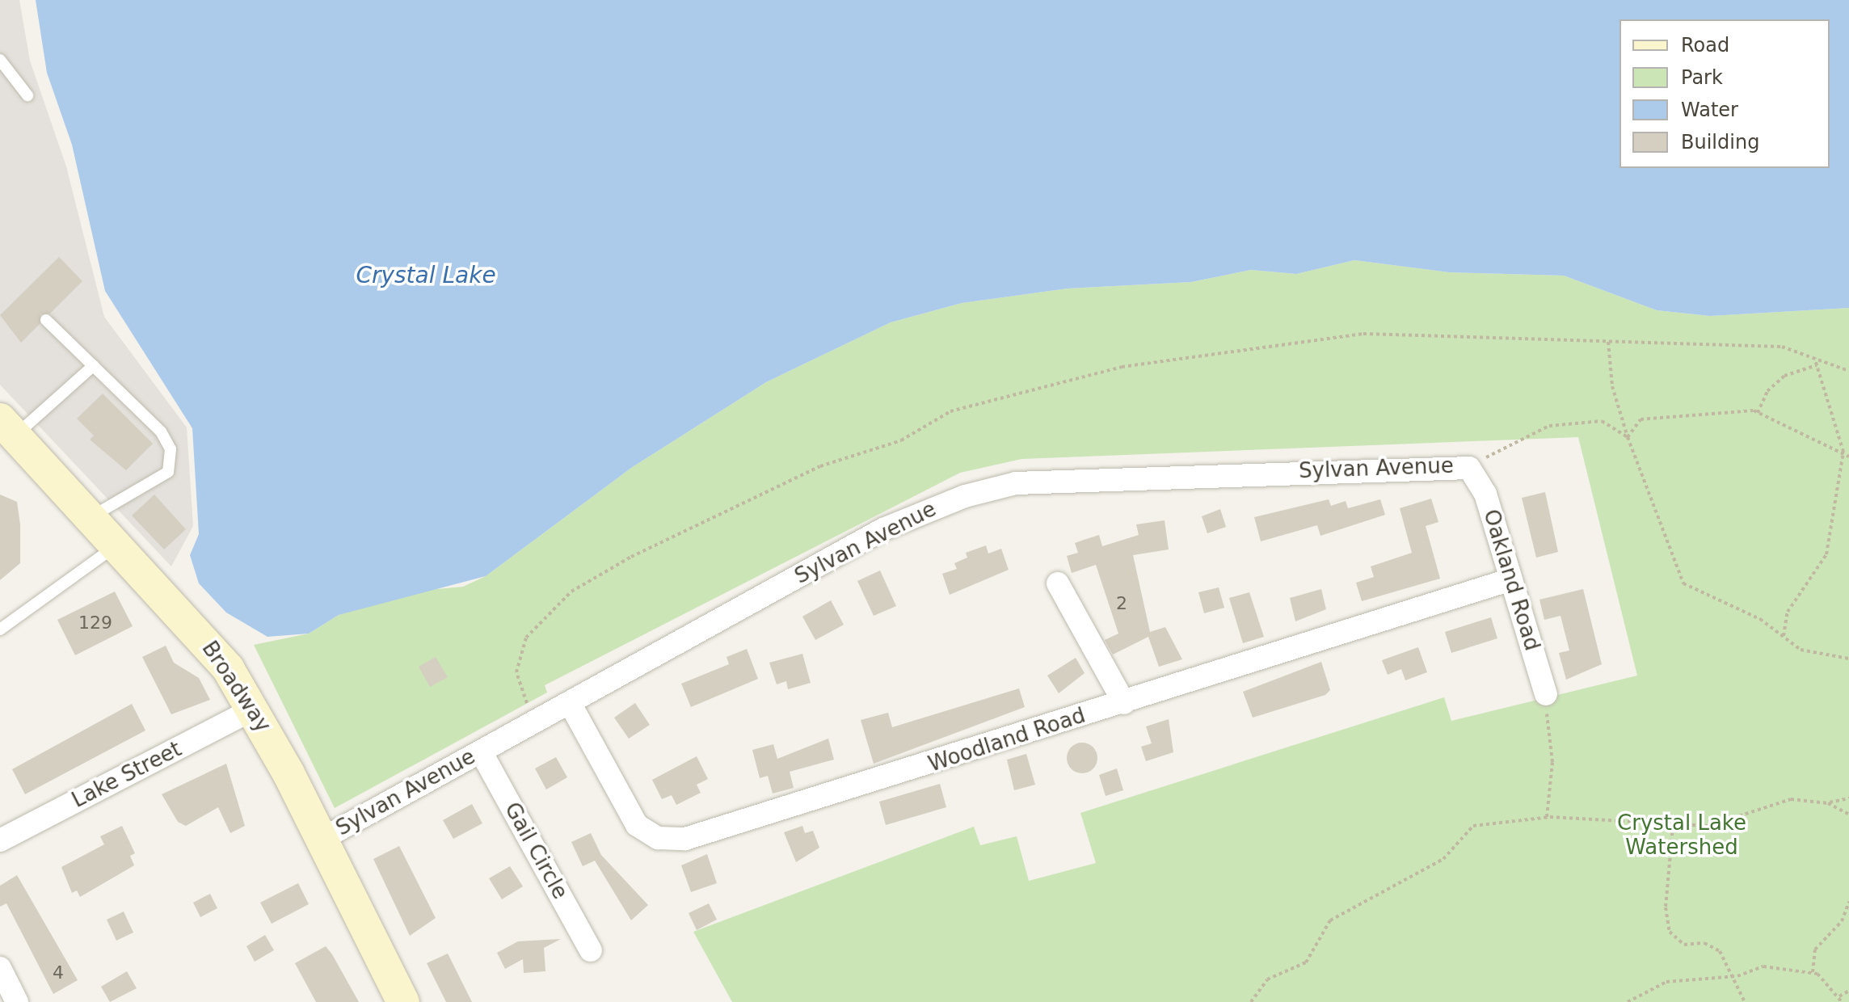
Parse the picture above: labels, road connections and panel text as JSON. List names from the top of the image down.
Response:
{
  "streets": {
    "street": [
      "Sylvan Avenue",
      "Oakland Road",
      "Broadway",
      "Woodland Road",
      "Lake Street",
      "Gail Circle"
    ]
  },
  "crossings": [
    ["Sylvan Avenue", "Oakland Road"],
    ["Sylvan Avenue", "Broadway"],
    ["Sylvan Avenue", "Woodland Road"],
    ["Sylvan Avenue", "Gail Circle"],
    ["Oakland Road", "Woodland Road"],
    ["Broadway", "Lake Street"]
  ],
  "water": ["Crystal Lake"],
  "parks": ["Crystal Lake Watershed"],
  "house_numbers": ["2", "129", "4"],
  "legend": [
    "Road",
    "Park",
    "Water",
    "Building"
  ]
}
